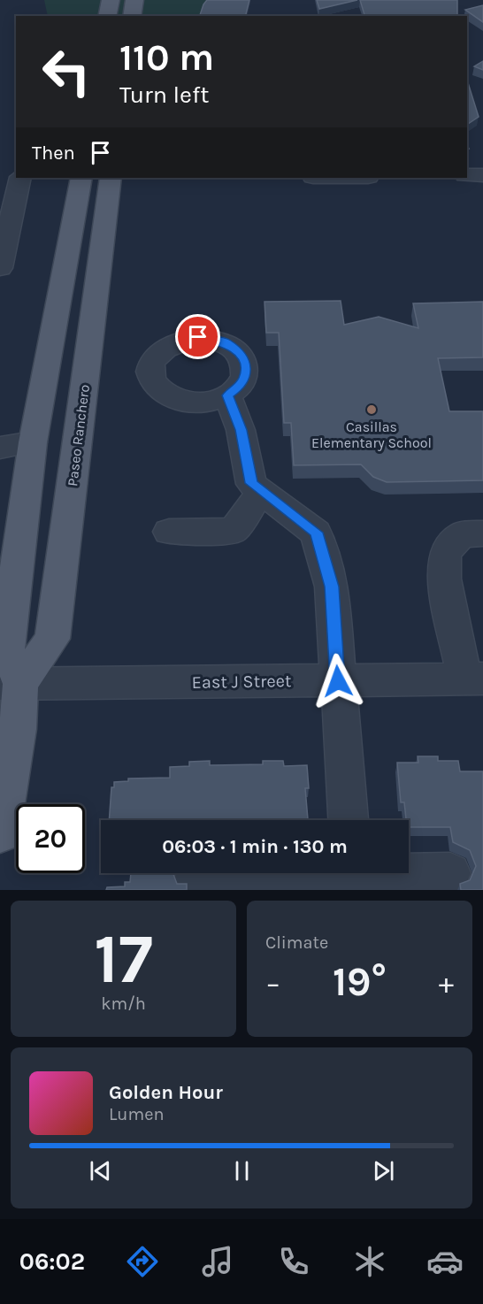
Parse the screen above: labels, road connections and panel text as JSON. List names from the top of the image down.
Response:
{
  "streets": {
    "main road": ["Paseo Ranchero"],
    "street": ["East J Street"]
  },
  "crossings": [
    ["Paseo Ranchero", "East J Street"]
  ],
  "places": ["Casillas Elementary School"],
  "page": {
    "turn": ["110 m", "Turn left"],
    "then": "Then",
    "limit": "20",
    "trip": "06:03 · 1 min · 130 m",
    "tile": [
      ["17", "km/h"],
      "Climate"
    ],
    "heat": ["−", "19°", "+"],
    "song": ["Golden Hour", "Lumen"],
    "tabs": "06:02"
  }
}
